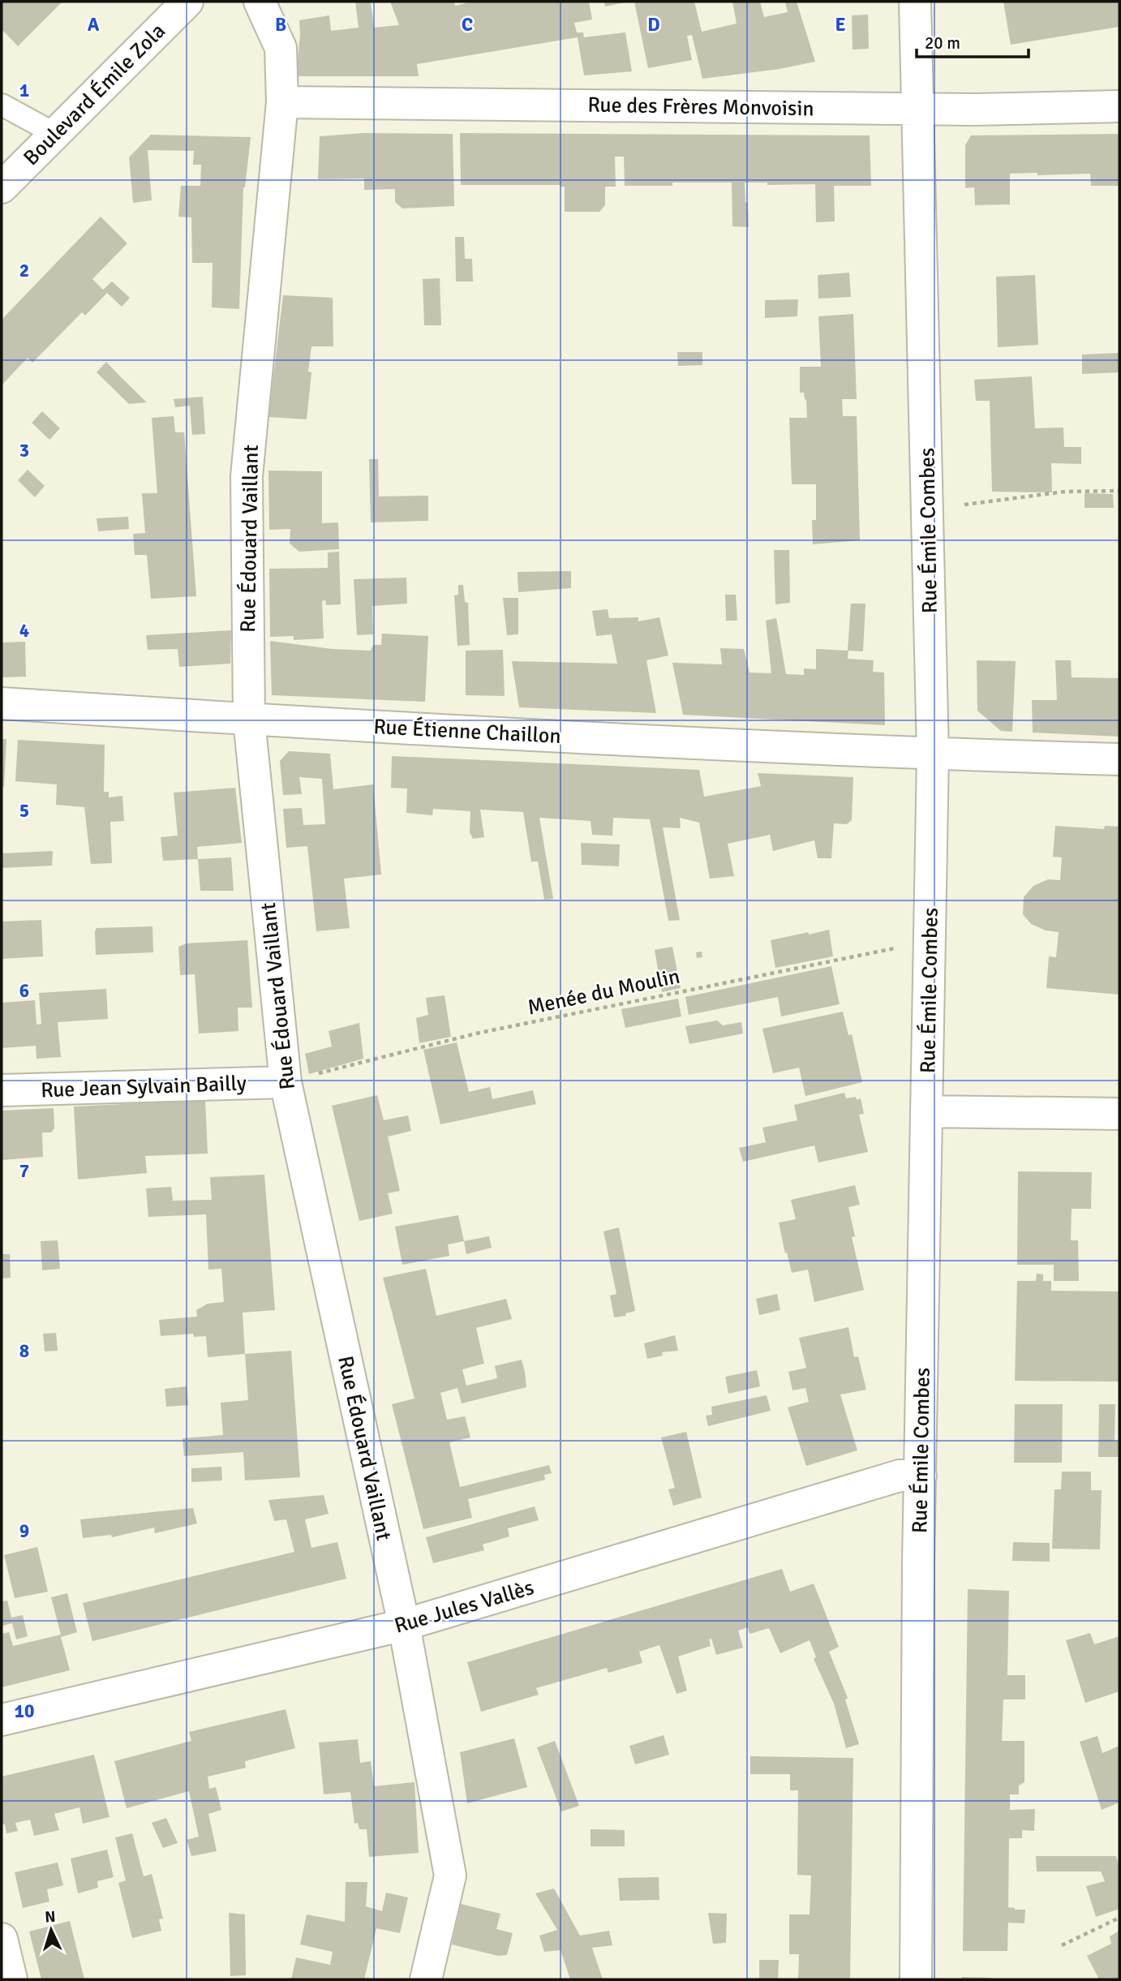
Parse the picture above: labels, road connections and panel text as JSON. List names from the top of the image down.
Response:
{
  "streets": {
    "street": [
      "Boulevard Émile Zola",
      "Rue des Frères Monvoisin",
      "Rue Émile Combes",
      "Rue Édouard Vaillant",
      "Rue Étienne Chaillon",
      "Rue Jean Sylvain Bailly",
      "Rue Jules Vallès"
    ],
    "path": ["Menée du Moulin"]
  },
  "crossings": [
    ["Rue des Frères Monvoisin", "Rue Émile Combes"],
    ["Rue des Frères Monvoisin", "Rue Édouard Vaillant"],
    ["Rue Émile Combes", "Rue Étienne Chaillon"],
    ["Rue Émile Combes", "Menée du Moulin"],
    ["Rue Émile Combes", "Rue Jules Vallès"],
    ["Rue Édouard Vaillant", "Rue Étienne Chaillon"],
    ["Rue Édouard Vaillant", "Menée du Moulin"],
    ["Rue Édouard Vaillant", "Rue Jean Sylvain Bailly"],
    ["Rue Édouard Vaillant", "Rue Jules Vallès"],
    ["Menée du Moulin", "Rue Jean Sylvain Bailly"]
  ],
  "scale_bar": "20 m",
  "north": "top",
  "grid": {
    "columns": [
      "A",
      "B",
      "C",
      "D",
      "E"
    ],
    "rows": [
      "1",
      "2",
      "3",
      "4",
      "5",
      "6",
      "7",
      "8",
      "9",
      "10"
    ]
  }
}
